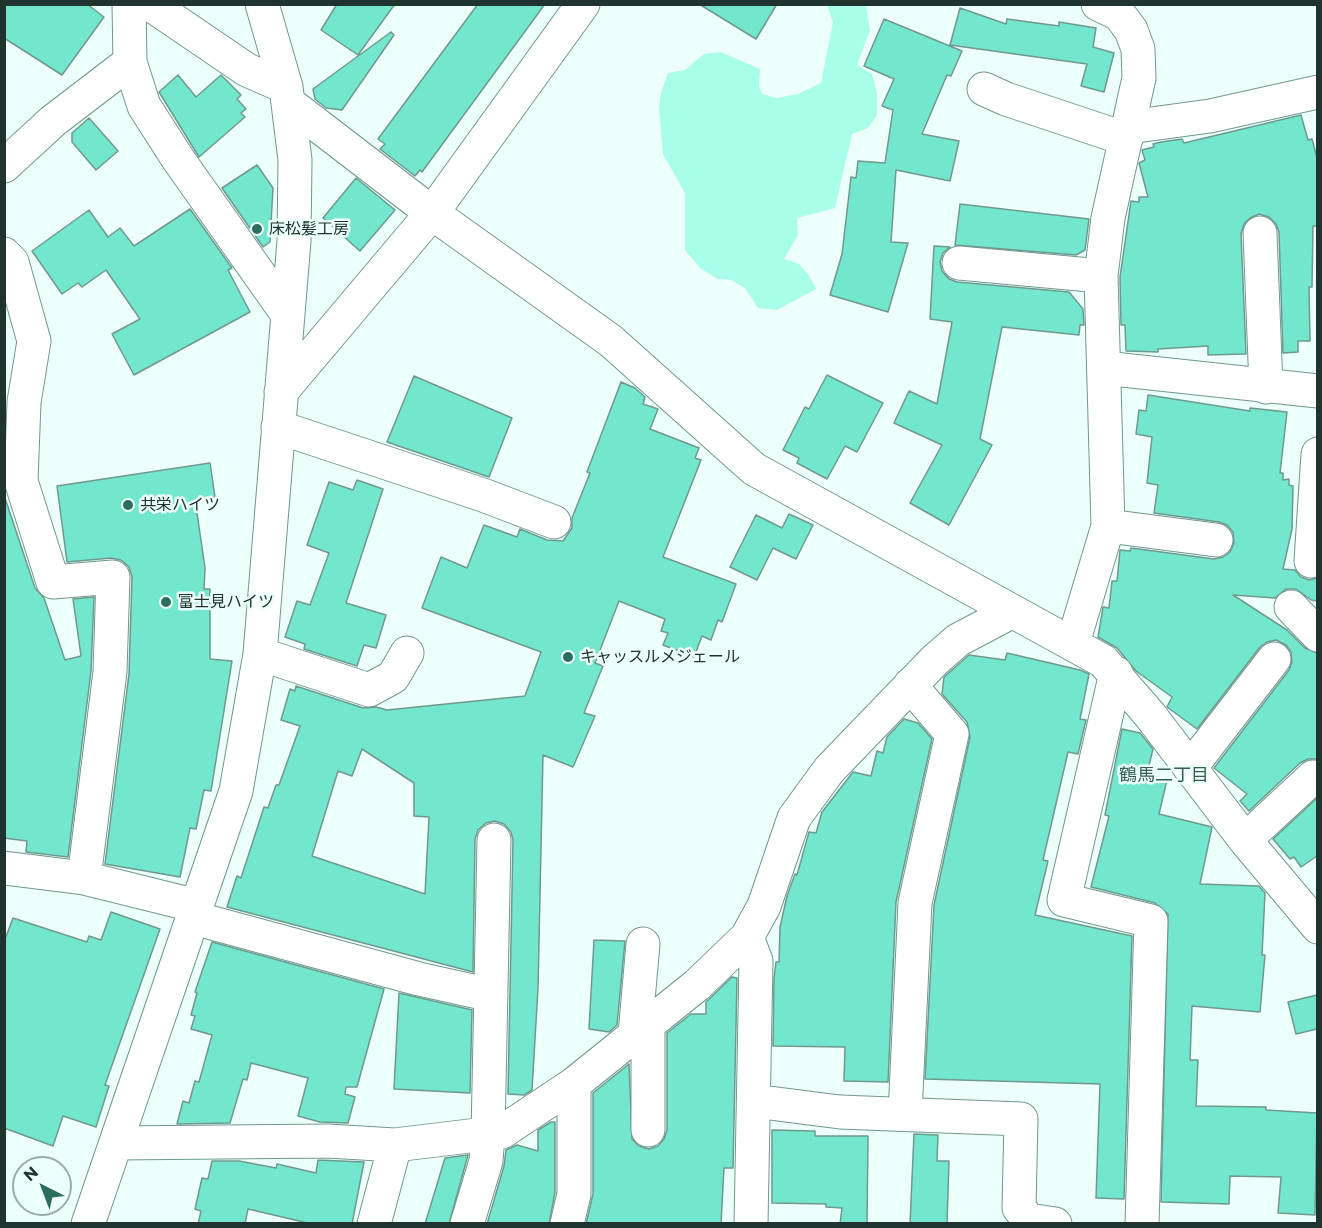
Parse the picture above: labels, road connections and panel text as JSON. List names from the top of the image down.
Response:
{
  "districts": ["鶴馬二丁目"],
  "places": [
    "床松髪工房",
    "共栄ハイツ",
    "富士見ハイツ",
    "キャッスルメジェール"
  ],
  "north": "top left"
}
